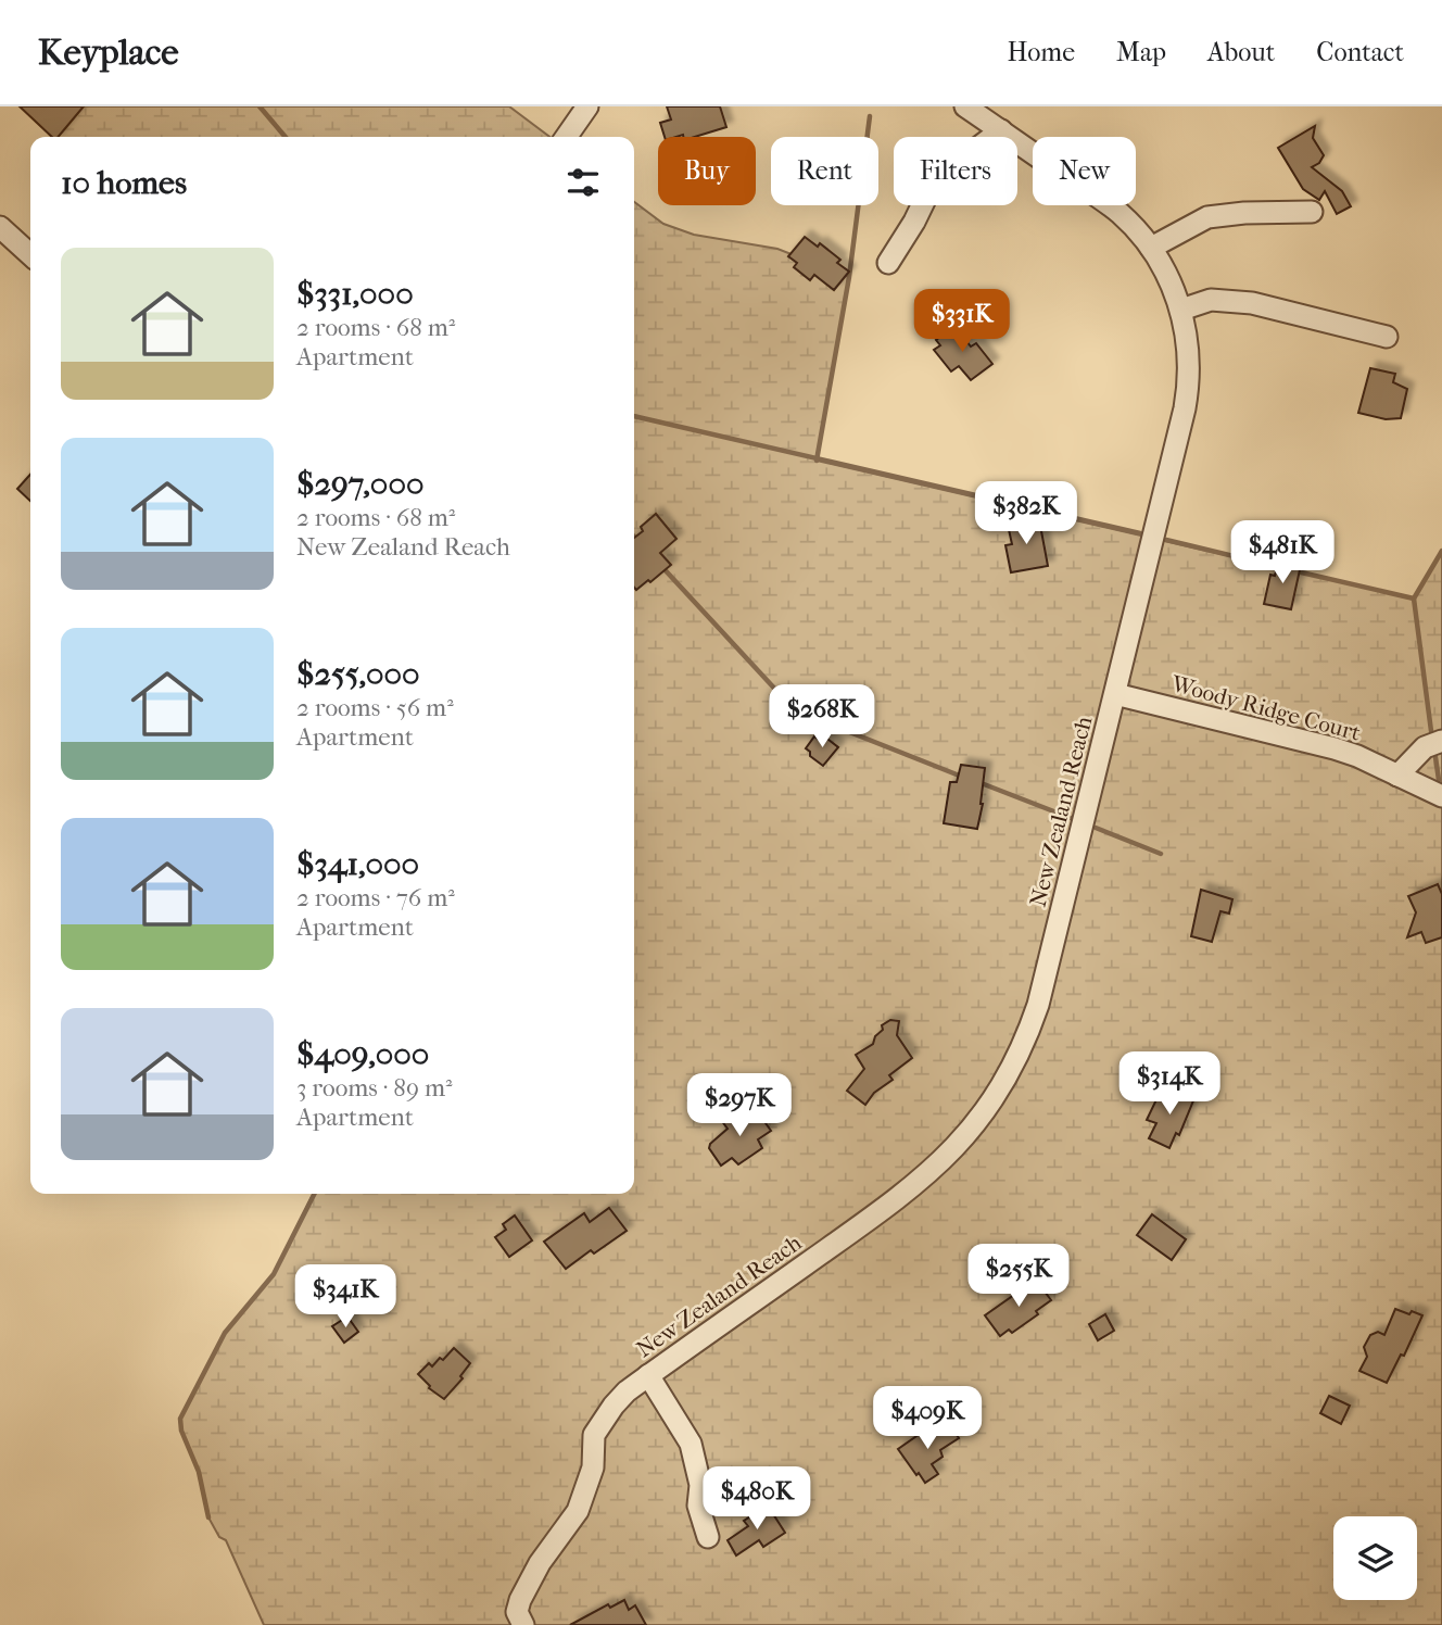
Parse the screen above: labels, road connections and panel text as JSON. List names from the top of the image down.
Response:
{
  "streets": {
    "street": ["Woody Ridge Court", "New Zealand Reach"]
  },
  "crossings": [
    ["Woody Ridge Court", "New Zealand Reach"]
  ],
  "page": {
    "header": "Keyplace",
    "nav": [
      "Home",
      "Map",
      "About",
      "Contact"
    ],
    "chip": [
      "Buy",
      "Rent",
      "Filters",
      "New"
    ],
    "heading": "10 homes",
    "list": [
      {
        "name": "$331,000",
        "note": "2 rooms · 68 m² · Apartment"
      },
      {
        "name": "$297,000",
        "note": "2 rooms · 68 m² · New Zealand Reach"
      },
      {
        "name": "$255,000",
        "note": "2 rooms · 56 m² · Apartment"
      },
      {
        "name": "$341,000",
        "note": "2 rooms · 76 m² · Apartment"
      },
      {
        "name": "$409,000",
        "note": "3 rooms · 89 m² · Apartment"
      }
    ],
    "price": [
      "$331K",
      "$382K",
      "$481K",
      "$268K",
      "$314K",
      "$297K",
      "$255K",
      "$341K",
      "$409K",
      "$480K"
    ]
  }
}
